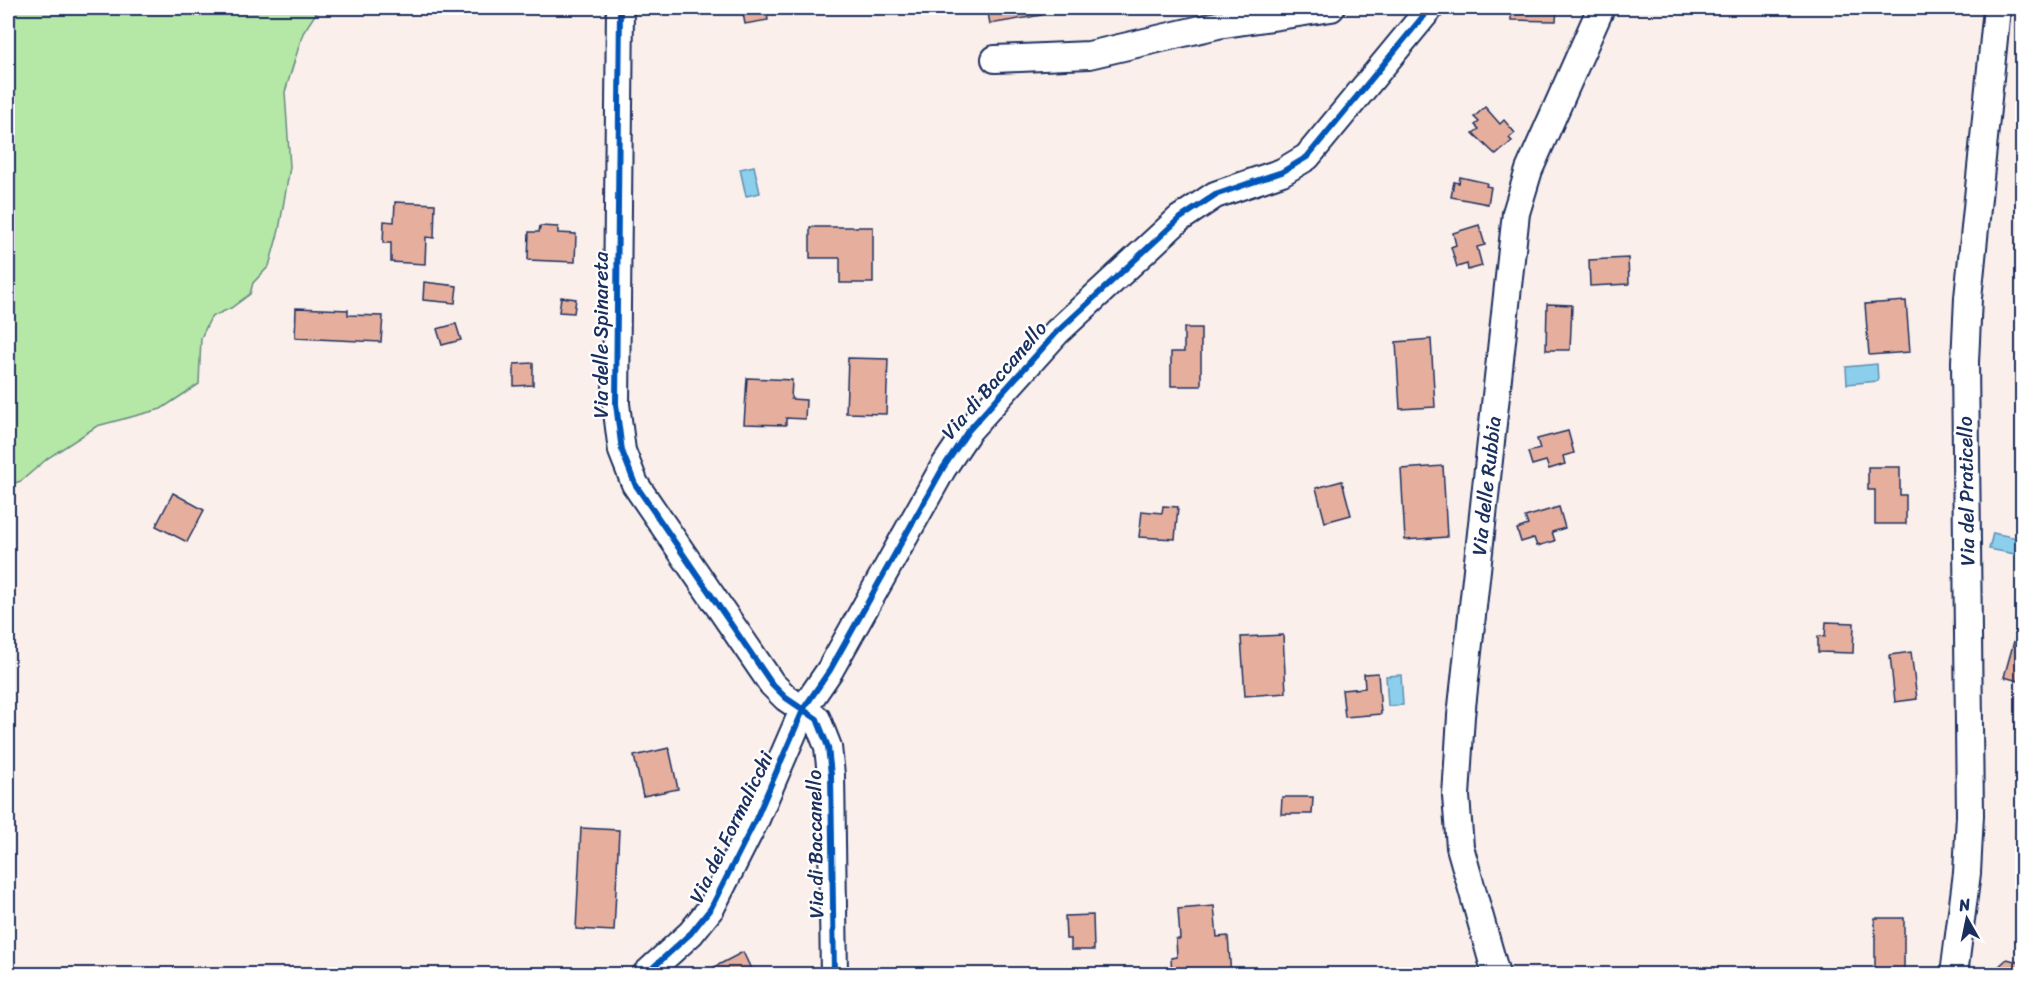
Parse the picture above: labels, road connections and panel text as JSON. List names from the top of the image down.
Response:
{
  "streets": {
    "street": [
      "Via delle Spinareta",
      "Via di Baccanello",
      "Via delle Rubbia",
      "Via del Praticello",
      "Via dei Formalicchi"
    ]
  },
  "crossings": [
    ["Via delle Spinareta", "Via di Baccanello"],
    ["Via delle Spinareta", "Via dei Formalicchi"],
    ["Via di Baccanello", "Via dei Formalicchi"]
  ],
  "north": "top"
}
